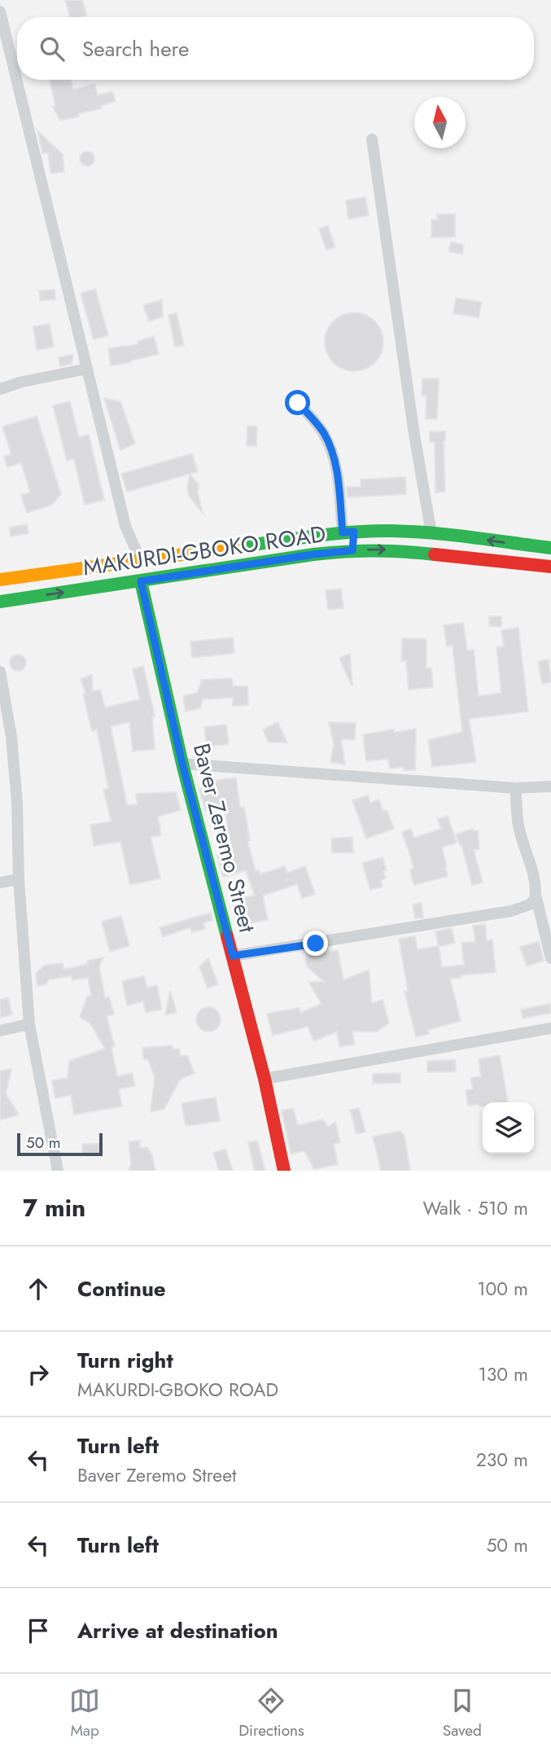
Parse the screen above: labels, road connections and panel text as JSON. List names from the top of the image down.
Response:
{
  "streets": {
    "main road": ["MAKURDI-GBOKO ROAD", "Baver Zeremo Street"]
  },
  "crossings": [
    ["MAKURDI-GBOKO ROAD", "Baver Zeremo Street"]
  ],
  "scale_bar": "50 m",
  "north": "top",
  "page": {
    "search": "Search here",
    "scale": "50 m",
    "heading": ["7 min", "Walk · 510 m"],
    "list": [
      ["Continue", "100 m"],
      ["Turn right", "MAKURDI-GBOKO ROAD", "130 m"],
      ["Turn left", "Baver Zeremo Street", "230 m"],
      ["Turn left", "50 m"],
      "Arrive at destination"
    ],
    "nav": ["Map", "Directions", "Saved"]
  }
}
